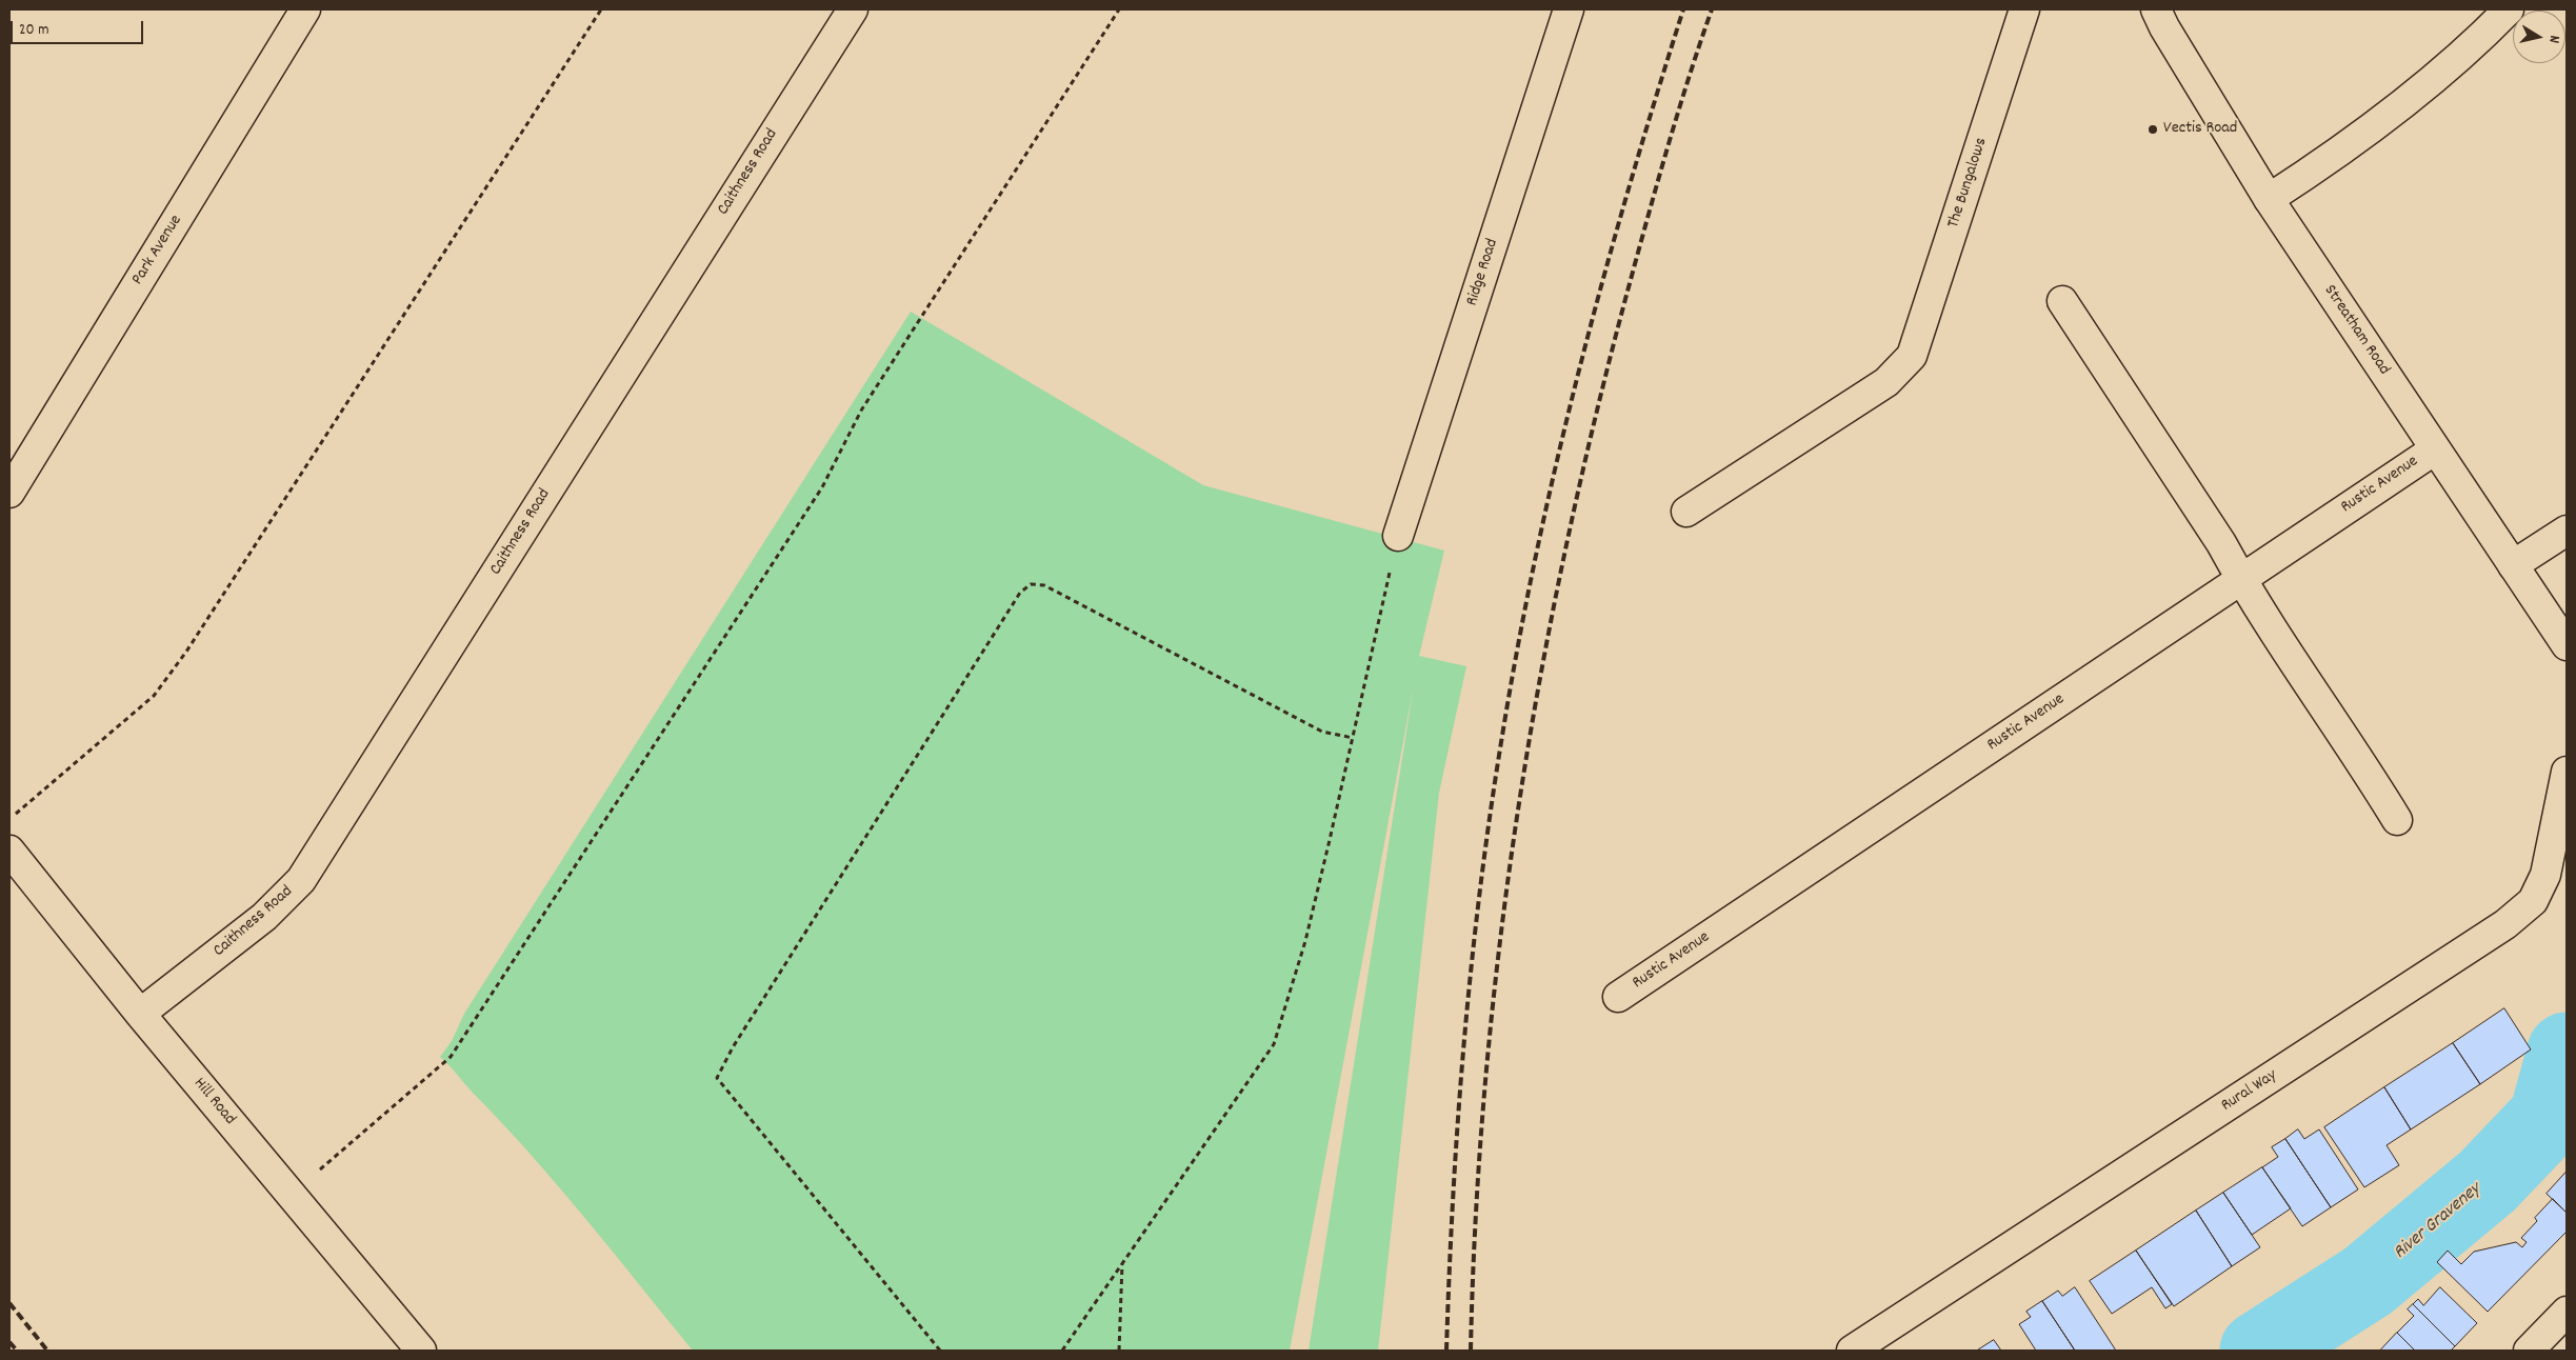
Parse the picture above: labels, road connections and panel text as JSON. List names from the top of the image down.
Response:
{
  "streets": {
    "street": [
      "Caithness Road",
      "The Bungalows",
      "Park Avenue",
      "Ridge Road",
      "Streatham Road",
      "Rustic Avenue",
      "Rural Way",
      "Hill Road"
    ]
  },
  "crossings": [
    ["Caithness Road", "Hill Road"],
    ["Streatham Road", "Rustic Avenue"]
  ],
  "water": ["River Graveney"],
  "places": ["Vectis Road"],
  "scale_bar": "20 m",
  "north": "right"
}
